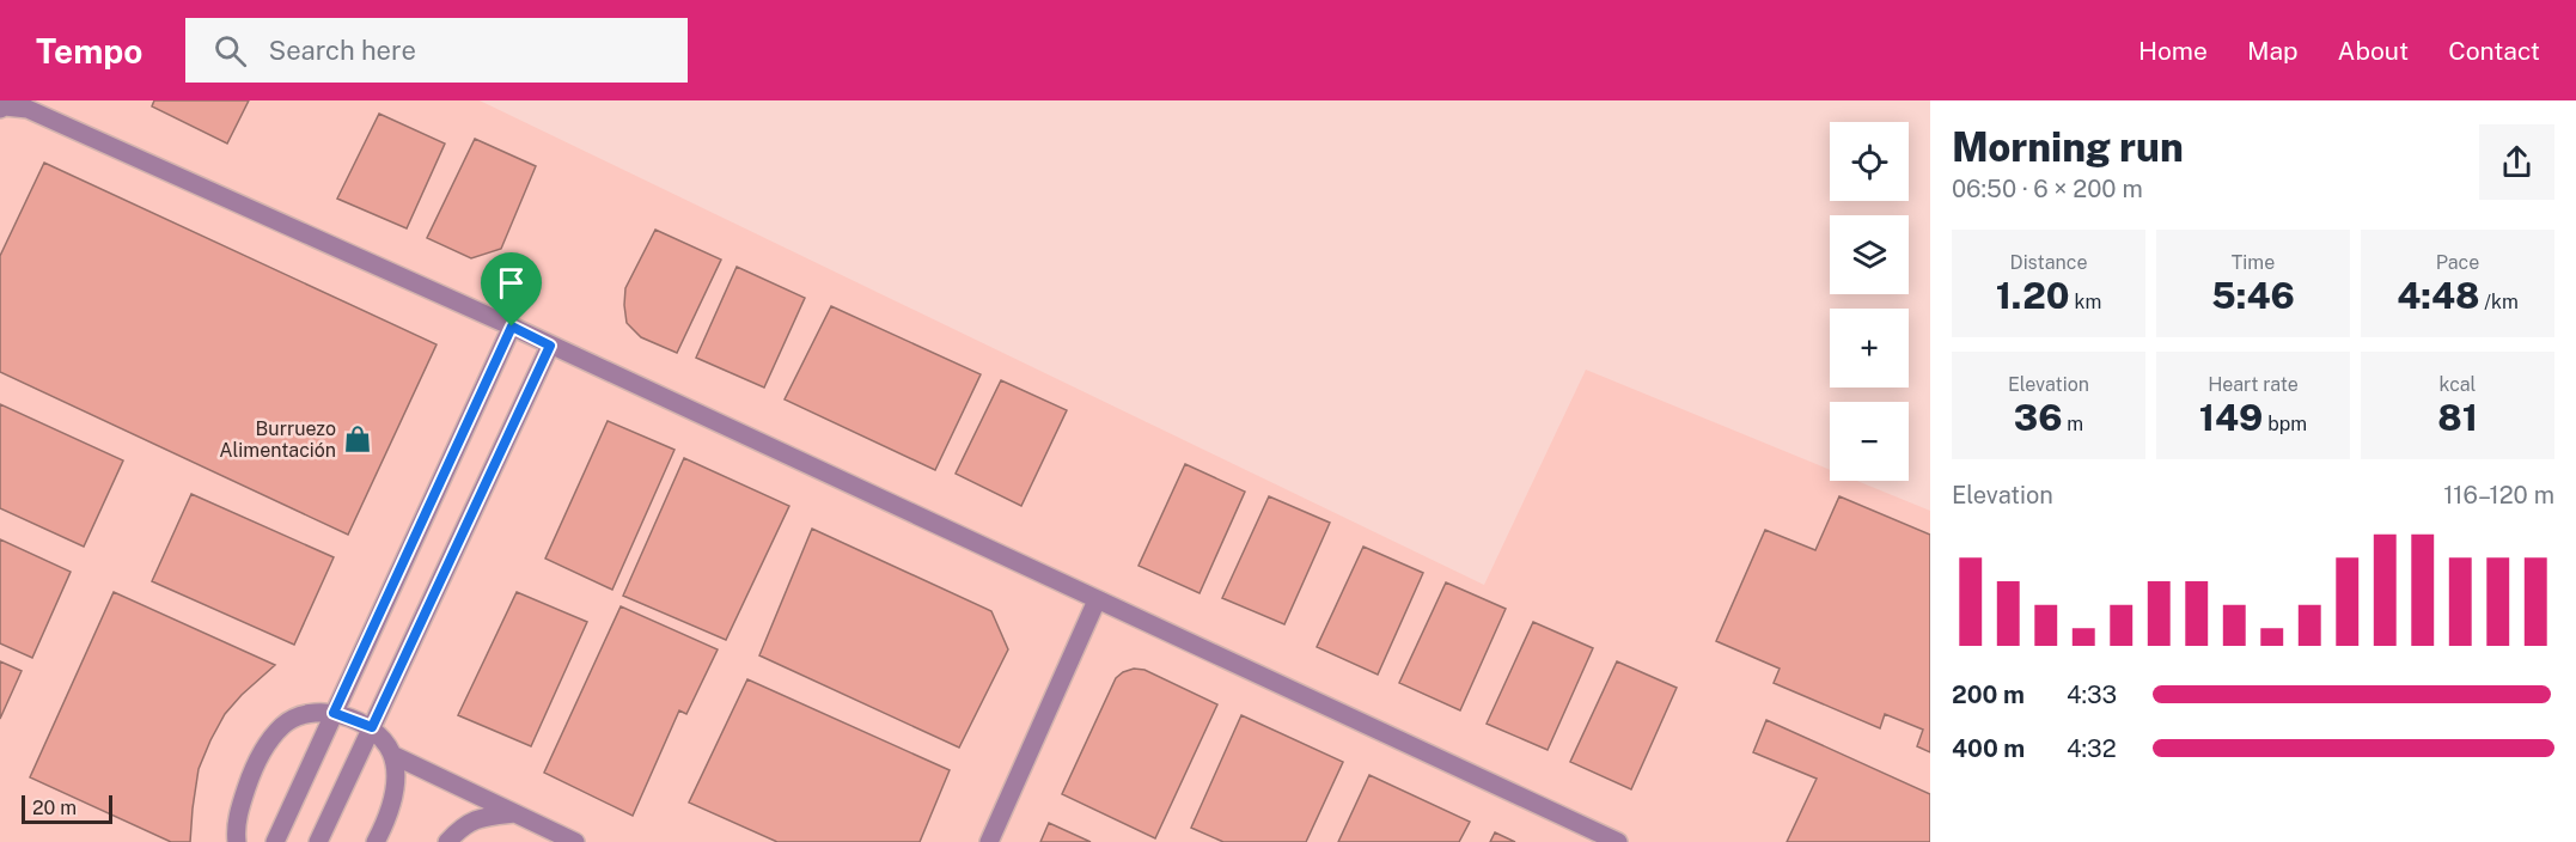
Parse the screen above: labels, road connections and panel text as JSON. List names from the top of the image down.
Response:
{
  "places": {
    "shop": ["Burruezo Alimentación"]
  },
  "scale_bar": "20 m",
  "page": {
    "header": "Tempo",
    "search": "Search here",
    "nav": [
      "Home",
      "Map",
      "About",
      "Contact"
    ],
    "heading": ["Morning run", "06:50 · 6 × 200 m"],
    "map_buttons": ["+", "−"],
    "stats": [
      ["Distance", "1.20 km"],
      ["Time", "5:46"],
      ["Pace", "4:48 /km"],
      ["Elevation", "36 m"],
      ["Heart rate", "149 bpm"],
      ["kcal", "81"]
    ],
    "chart": ["Elevation", "116–120 m"],
    "list": [
      {
        "name": "200 m",
        "note": "4:33"
      },
      {
        "name": "400 m",
        "note": "4:32"
      }
    ],
    "scale": "20 m"
  }
}
